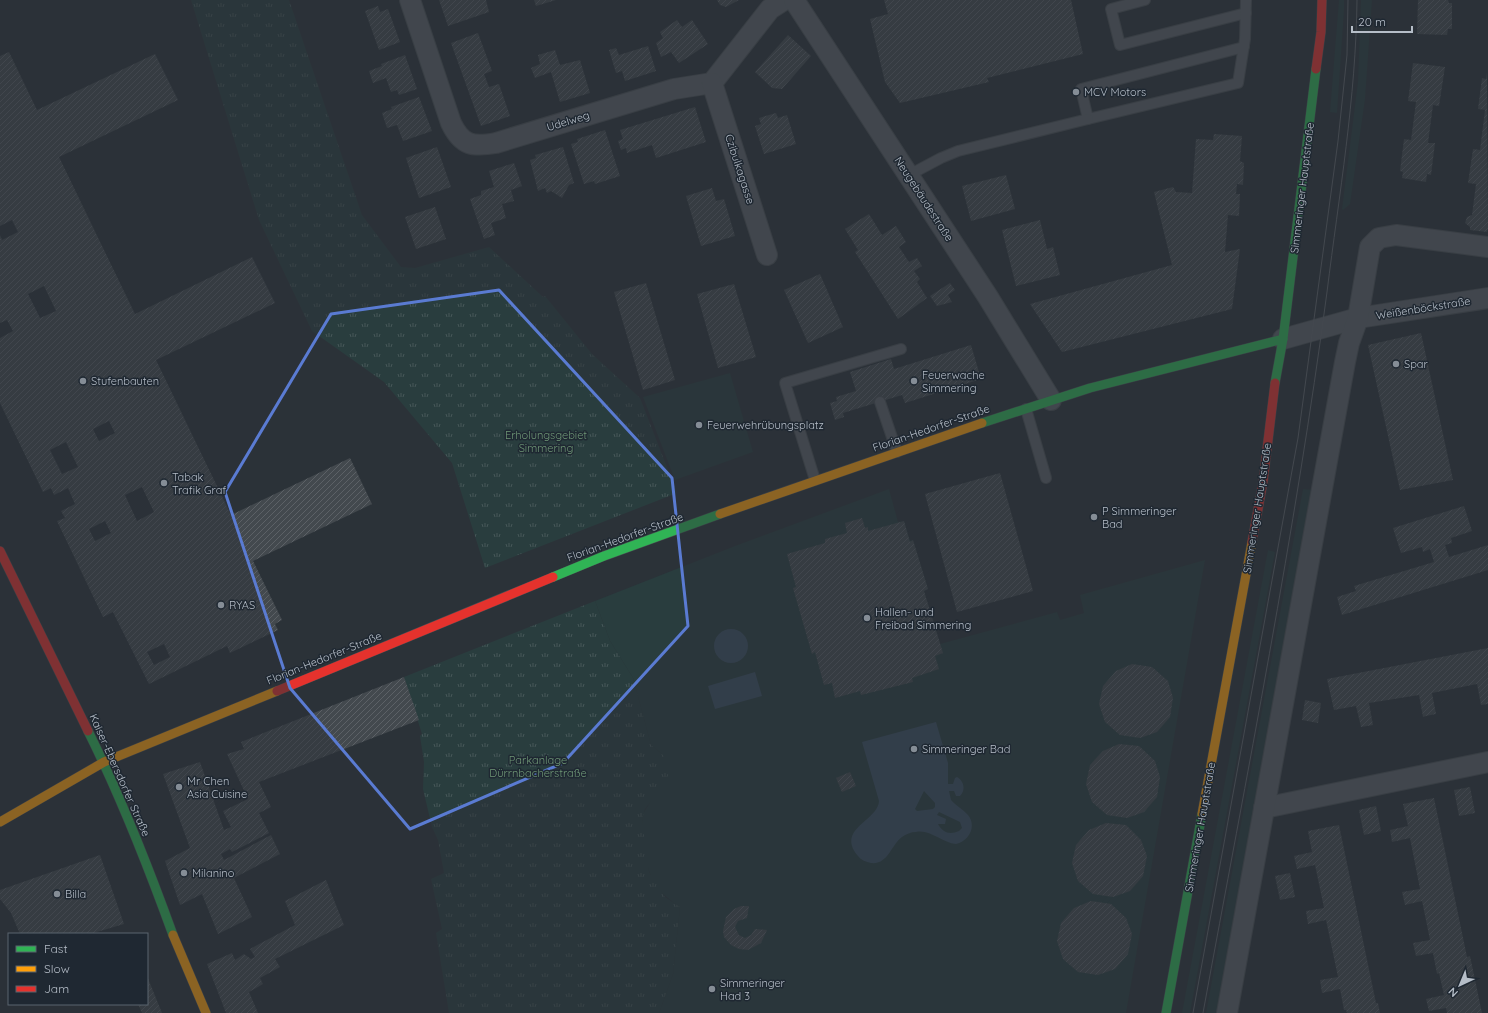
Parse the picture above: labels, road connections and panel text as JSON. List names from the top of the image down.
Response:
{
  "streets": {
    "main road": ["Simmeringer Hauptstraße", "Florian-Hedorfer-Straße", "Kaiser-Ebersdorfer Straße"],
    "street": [
      "Udelweg",
      "Czibulkagasse",
      "Neugebäudestraße",
      "Weißenböckstraße"
    ]
  },
  "crossings": [
    ["Udelweg", "Czibulkagasse"],
    ["Simmeringer Hauptstraße", "Weißenböckstraße"],
    ["Simmeringer Hauptstraße", "Florian-Hedorfer-Straße"],
    ["Neugebäudestraße", "Florian-Hedorfer-Straße"],
    ["Weißenböckstraße", "Florian-Hedorfer-Straße"],
    ["Florian-Hedorfer-Straße", "Kaiser-Ebersdorfer Straße"]
  ],
  "parks": ["Erholungsgebiet Simmering", "Parkanlage Dürrnbacherstraße"],
  "places": [
    "MCV Motors",
    "Spar",
    "Stufenbauten",
    "Feuerwache Simmering",
    "Feuerwehrübungsplatz",
    "Tabak Trafik Graf",
    "P Simmeringer Bad",
    "RYAS",
    "Hallen- und Freibad Simmering",
    "Simmeringer Bad",
    "Mr Chen Asia Cuisine",
    "Milanino",
    "Billa",
    "Simmeringer Had 3"
  ],
  "legend": ["Fast", "Slow", "Jam"],
  "scale_bar": "20 m",
  "north": "bottom left"
}
